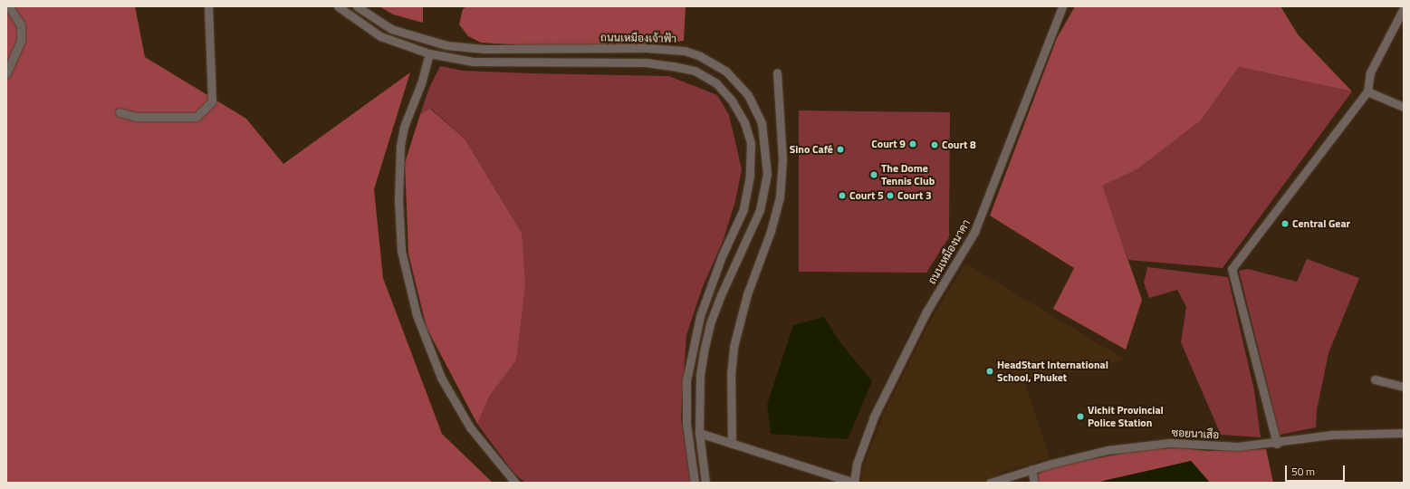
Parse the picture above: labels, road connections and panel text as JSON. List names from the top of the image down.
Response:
{
  "streets": {
    "street": ["ถนนเหมืองเจ้าฟ้า", "ถนนเหมืองนาคา", "ซอยนาเสือ"]
  },
  "places": [
    "Court 9",
    "Court 8",
    "Sino Café",
    "The Dome Tennis Club",
    "Court 5",
    "Court 3",
    "Central Gear",
    "HeadStart International School, Phuket",
    "Vichit Provincial Police Station"
  ],
  "scale_bar": "50 m"
}
